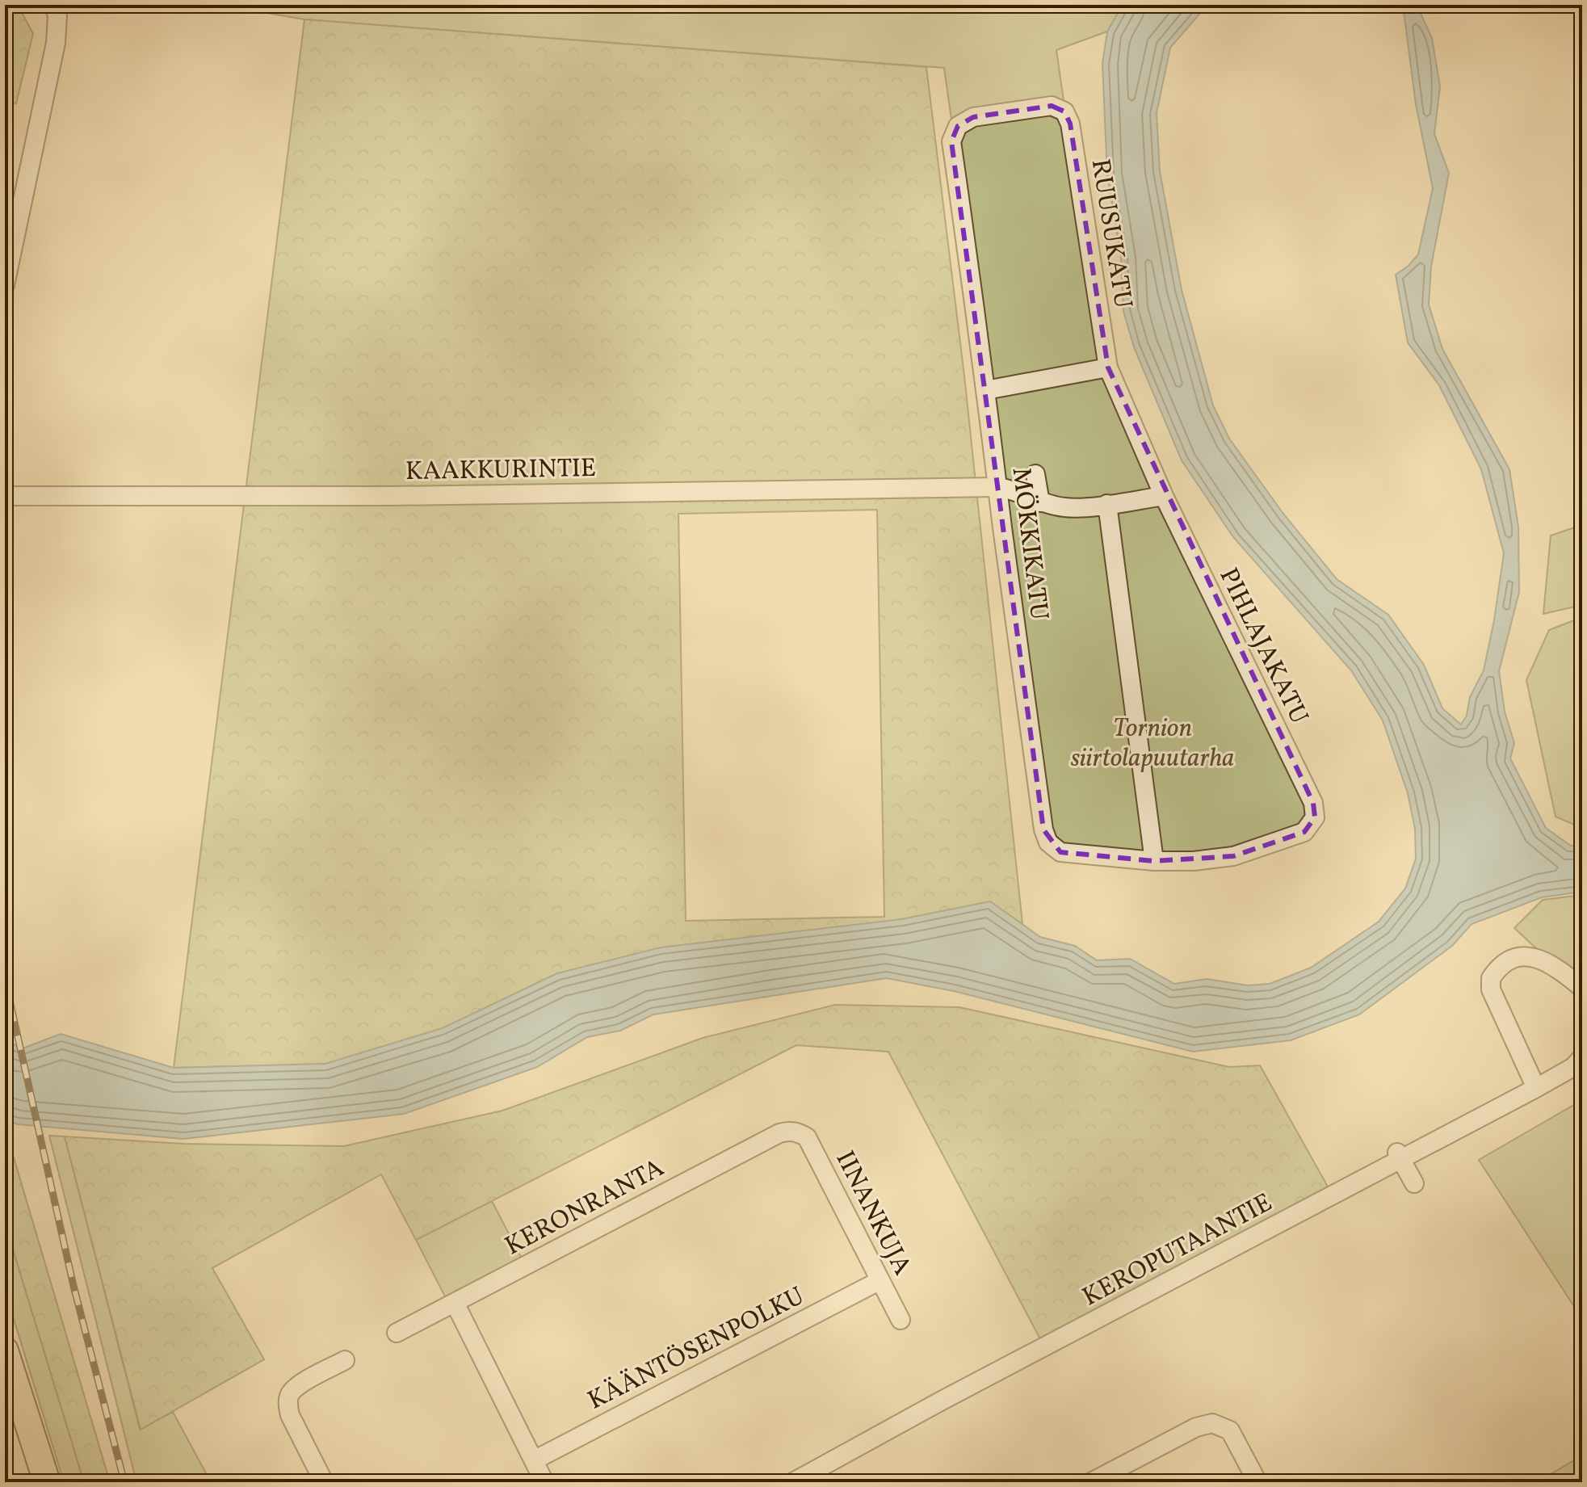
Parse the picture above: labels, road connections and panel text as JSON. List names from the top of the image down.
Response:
{
  "streets": {
    "street": [
      "RUUSUKATU",
      "KAAKKURINTIE",
      "MÖKKIKATU",
      "PIHLAJAKATU",
      "KERONRANTA",
      "IINANKUJA",
      "KEROPUTAANTIE",
      "KÄÄNTÖSENPOLKU"
    ]
  },
  "crossings": [
    ["RUUSUKATU", "MÖKKIKATU"],
    ["KAAKKURINTIE", "MÖKKIKATU"],
    ["MÖKKIKATU", "PIHLAJAKATU"],
    ["KERONRANTA", "IINANKUJA"],
    ["IINANKUJA", "KÄÄNTÖSENPOLKU"]
  ],
  "parks": ["Tornion siirtolapuutarha"]
}
